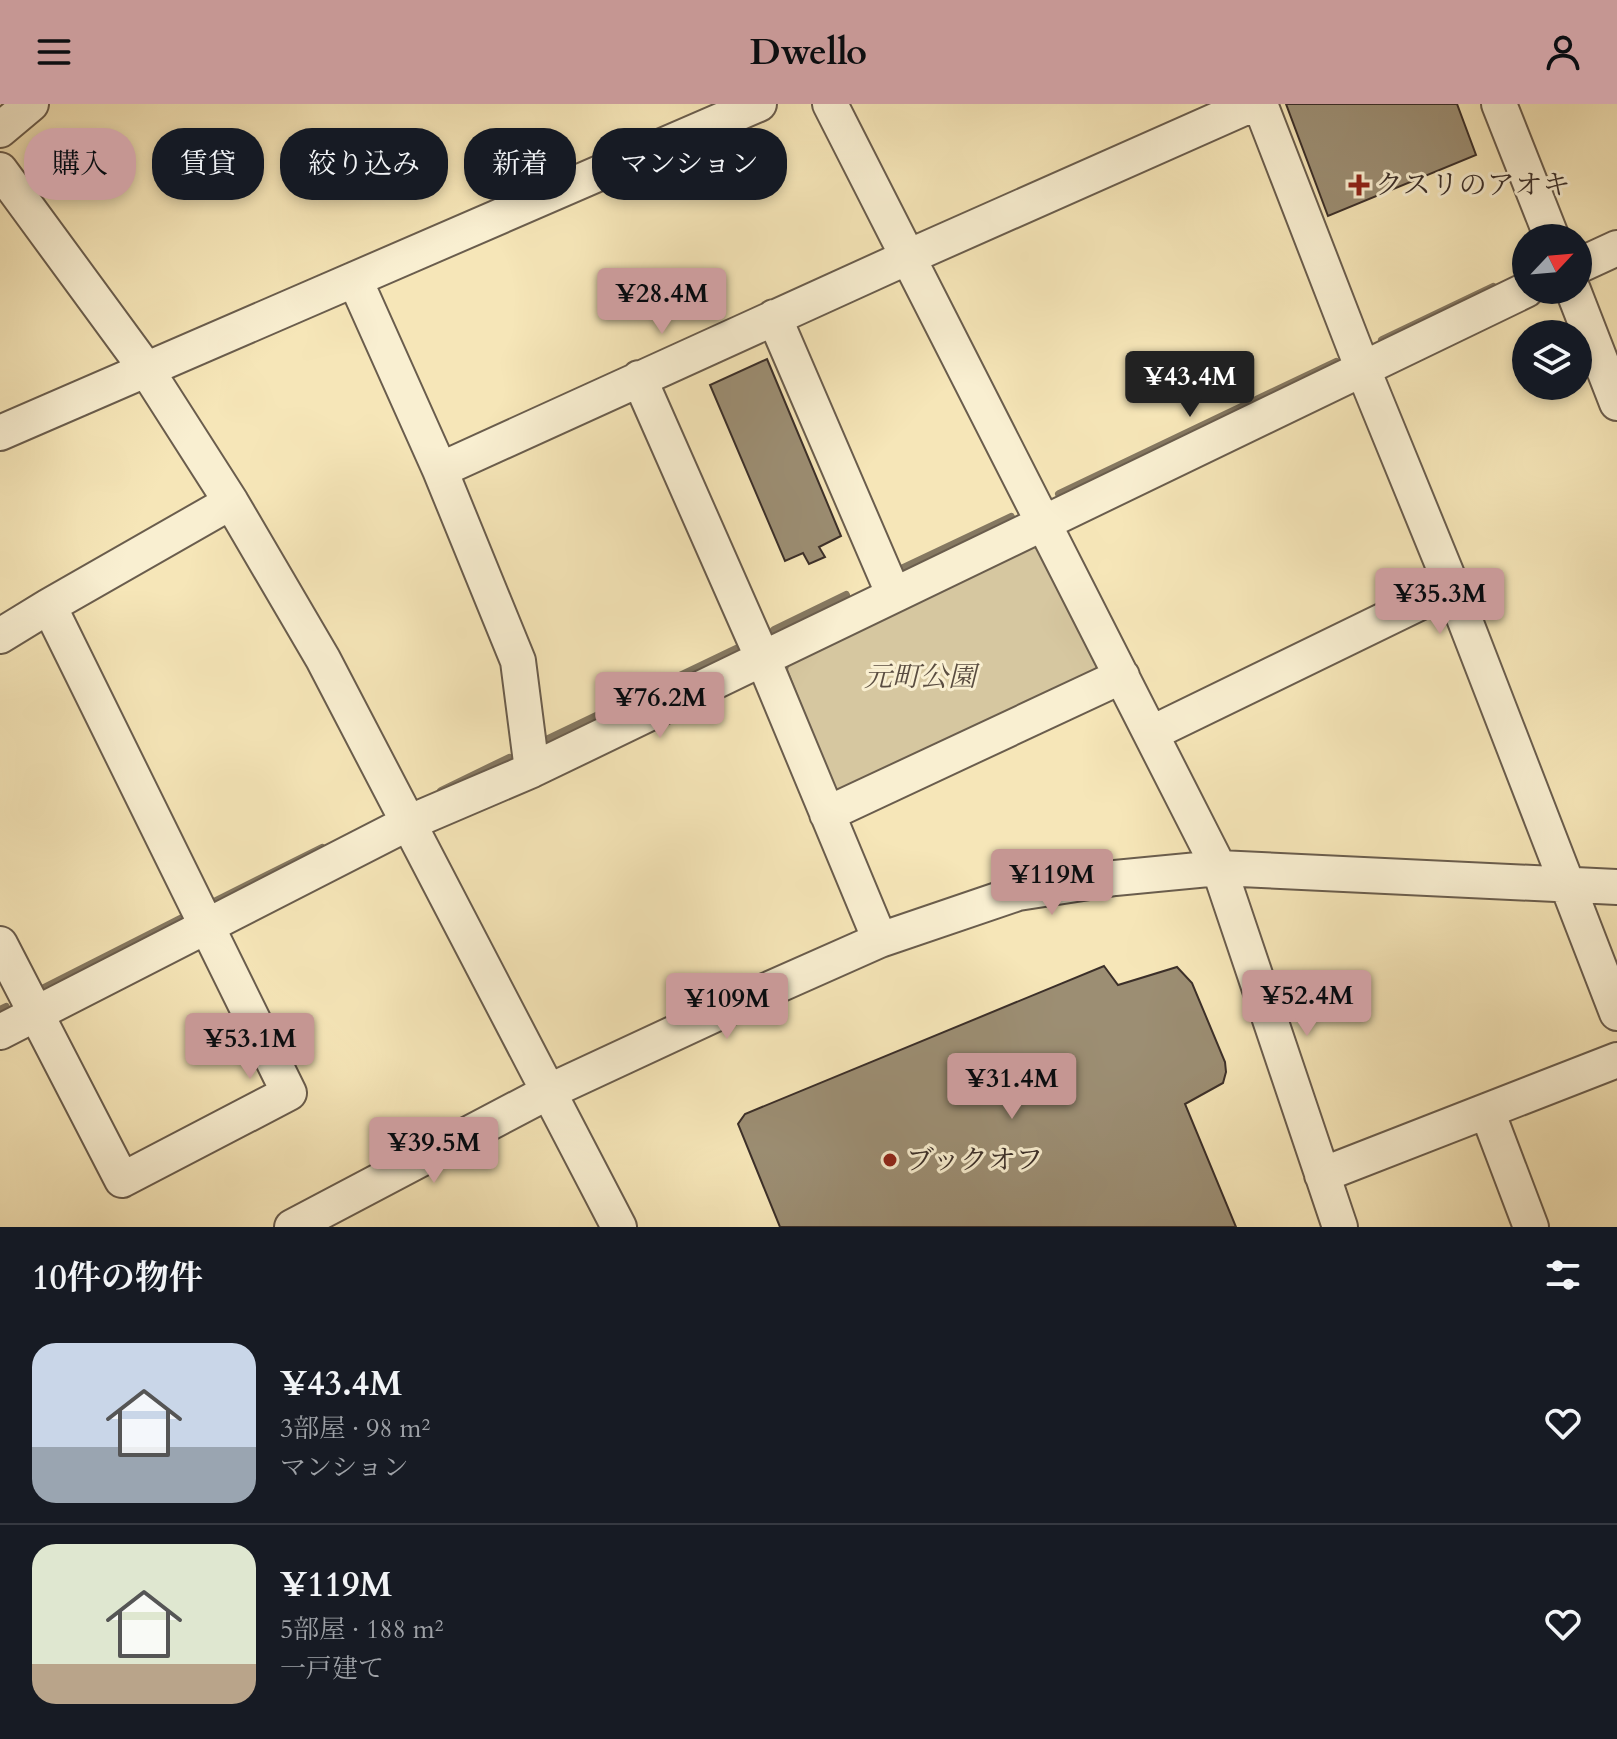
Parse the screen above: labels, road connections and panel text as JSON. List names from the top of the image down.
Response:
{
  "parks": ["元町公園"],
  "places": {
    "health": ["クスリのアオキ"],
    "other": ["ブックオフ"]
  },
  "north": "top right",
  "page": {
    "header": "Dwello",
    "chip": [
      "購入",
      "賃貸",
      "絞り込み",
      "新着",
      "マンション"
    ],
    "price": [
      "¥28.4M",
      "¥43.4M",
      "¥35.3M",
      "¥76.2M",
      "¥119M",
      "¥52.4M",
      "¥109M",
      "¥53.1M",
      "¥31.4M",
      "¥39.5M"
    ],
    "heading": "10件の物件",
    "list": [
      {
        "name": "¥43.4M",
        "note": "3部屋 · 98 m² · マンション"
      },
      {
        "name": "¥119M",
        "note": "5部屋 · 188 m² · 一戸建て"
      }
    ]
  }
}
